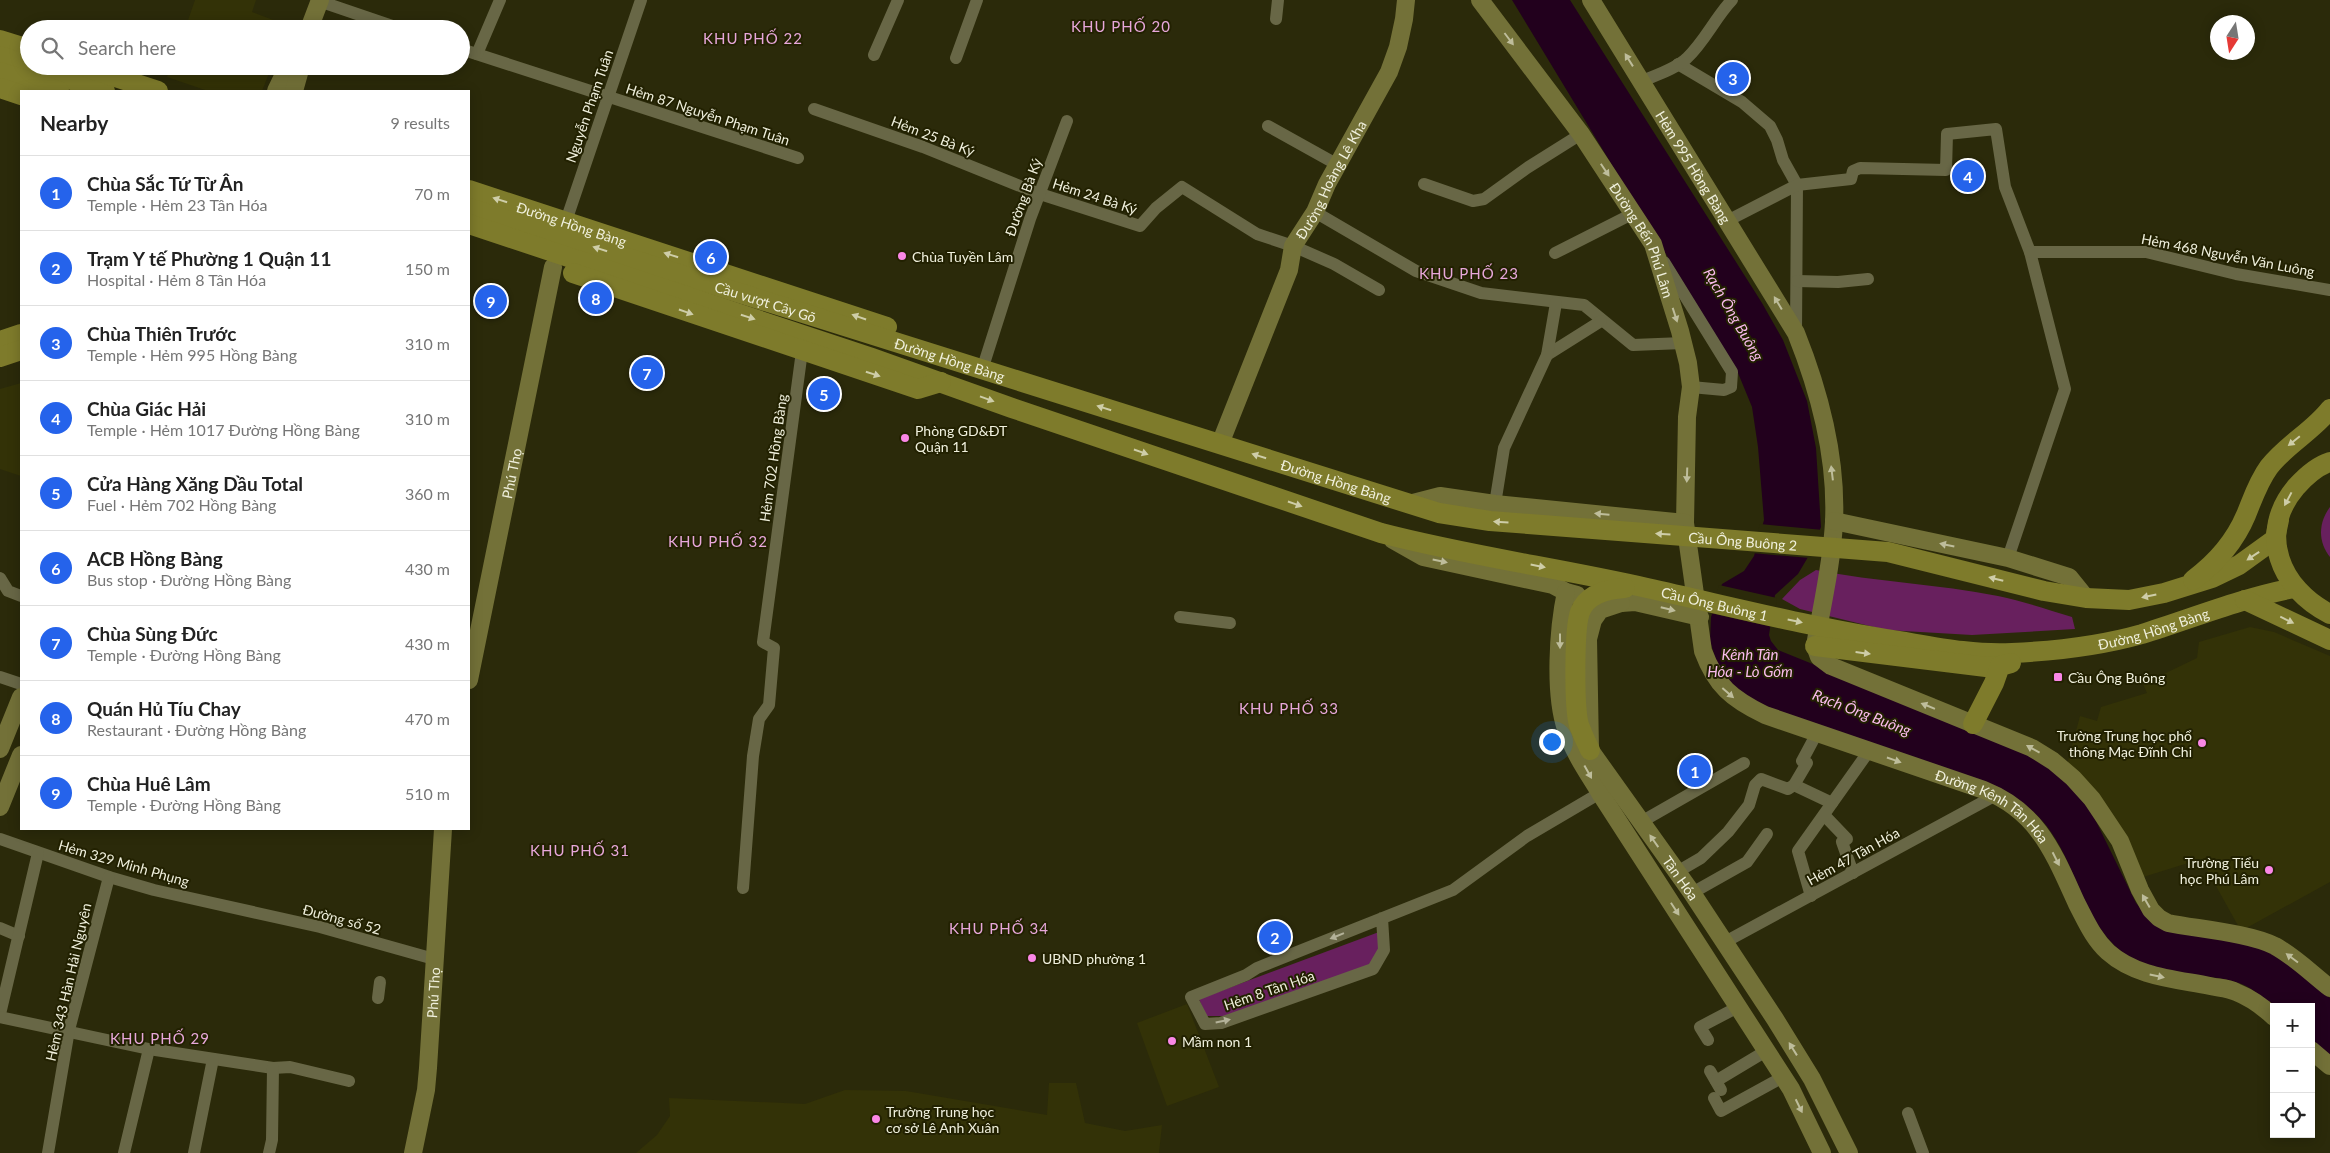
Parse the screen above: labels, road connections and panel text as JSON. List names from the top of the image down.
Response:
{
  "streets": {
    "main road": [
      "Đường Hồng Bàng",
      "Cầu vượt Cây Gõ",
      "Cầu Ông Buông 2",
      "Cầu Ông Buông 1"
    ],
    "street": [
      "Nguyễn Phạm Tuân",
      "Hẻm 87 Nguyễn Phạm Tuân",
      "Hẻm 25 Bà Ký",
      "Hẻm 995 Hồng Bàng",
      "Đường Hoàng Lê Kha",
      "Hẻm 24 Bà Ký",
      "Đường Bà Ký",
      "Đường Bến Phú Lâm",
      "Hẻm 468 Nguyễn Văn Luông",
      "Hẻm 702 Hồng Bàng",
      "Phú Thọ",
      "Đường Kênh Tân Hóa",
      "Hẻm 47 Tân Hóa",
      "Hẻm 329 Minh Phụng",
      "Tân Hóa",
      "Đường số 52",
      "Hẻm 343 Hàn Hải Nguyên",
      "Hẻm 8 Tân Hóa"
    ]
  },
  "crossings": [
    ["Nguyễn Phạm Tuân", "Hẻm 87 Nguyễn Phạm Tuân"],
    ["Nguyễn Phạm Tuân", "Đường Hồng Bàng"],
    ["Hẻm 25 Bà Ký", "Hẻm 24 Bà Ký"],
    ["Hẻm 25 Bà Ký", "Đường Bà Ký"],
    ["Đường Hoàng Lê Kha", "Hẻm 24 Bà Ký"],
    ["Đường Hoàng Lê Kha", "Đường Hồng Bàng"],
    ["Hẻm 24 Bà Ký", "Đường Bà Ký"],
    ["Đường Bà Ký", "Đường Hồng Bàng"],
    ["Đường Hồng Bàng", "Đường Bến Phú Lâm"],
    ["Đường Hồng Bàng", "Cầu vượt Cây Gõ"],
    ["Đường Hồng Bàng", "Cầu Ông Buông 2"],
    ["Đường Hồng Bàng", "Cầu Ông Buông 1"],
    ["Đường Hồng Bàng", "Đường Kênh Tân Hóa"],
    ["Đường Hồng Bàng", "Tân Hóa"],
    ["Đường Bến Phú Lâm", "Đường Kênh Tân Hóa"],
    ["Phú Thọ", "Đường số 52"],
    ["Đường Kênh Tân Hóa", "Hẻm 47 Tân Hóa"],
    ["Hẻm 47 Tân Hóa", "Tân Hóa"],
    ["Hẻm 329 Minh Phụng", "Đường số 52"],
    ["Hẻm 329 Minh Phụng", "Hẻm 343 Hàn Hải Nguyên"],
    ["Tân Hóa", "Hẻm 8 Tân Hóa"]
  ],
  "one_way": ["Đường Bến Phú Lâm", "Cầu Ông Buông 2"],
  "districts": [
    "KHU PHỐ 20",
    "KHU PHỐ 22",
    "KHU PHỐ 23",
    "KHU PHỐ 32",
    "KHU PHỐ 33",
    "KHU PHỐ 31",
    "KHU PHỐ 34",
    "KHU PHỐ 29"
  ],
  "water": ["Rạch Ông Buông", "Kênh Tân Hóa - Lò Gốm"],
  "places": {
    "other": [
      "Chùa Tuyền Lâm",
      "Phòng GD&ĐT Quận 11",
      "Trường Trung học phổ thông Mạc Đĩnh Chi",
      "Trường Tiểu học Phú Lâm",
      "UBND phường 1",
      "Mầm non 1",
      "Trường Trung học cơ sở Lê Anh Xuân"
    ],
    "transit": ["Cầu Ông Buông"]
  },
  "north": "bottom",
  "page": {
    "search": "Search here",
    "pins": [
      "3",
      "4",
      "6",
      "8",
      "9",
      "7",
      "5",
      "1",
      "2"
    ],
    "heading": ["Nearby", "9 results"],
    "list": [
      {
        "mark": "1",
        "name": "Chùa Sắc Tứ Từ Ân",
        "note": "Temple · Hẻm 23 Tân Hóa",
        "value": "70 m"
      },
      {
        "mark": "2",
        "name": "Trạm Y tế Phường 1 Quận 11",
        "note": "Hospital · Hẻm 8 Tân Hóa",
        "value": "150 m"
      },
      {
        "mark": "3",
        "name": "Chùa Thiên Trước",
        "note": "Temple · Hẻm 995 Hồng Bàng",
        "value": "310 m"
      },
      {
        "mark": "4",
        "name": "Chùa Giác Hải",
        "note": "Temple · Hẻm 1017 Đường Hồng Bàng",
        "value": "310 m"
      },
      {
        "mark": "5",
        "name": "Cửa Hàng Xăng Dầu Total",
        "note": "Fuel · Hẻm 702 Hồng Bàng",
        "value": "360 m"
      },
      {
        "mark": "6",
        "name": "ACB Hồng Bàng",
        "note": "Bus stop · Đường Hồng Bàng",
        "value": "430 m"
      },
      {
        "mark": "7",
        "name": "Chùa Sùng Đức",
        "note": "Temple · Đường Hồng Bàng",
        "value": "430 m"
      },
      {
        "mark": "8",
        "name": "Quán Hủ Tíu Chay",
        "note": "Restaurant · Đường Hồng Bàng",
        "value": "470 m"
      },
      {
        "mark": "9",
        "name": "Chùa Huê Lâm",
        "note": "Temple · Đường Hồng Bàng",
        "value": "510 m"
      }
    ],
    "map_buttons": ["+", "−"]
  }
}
